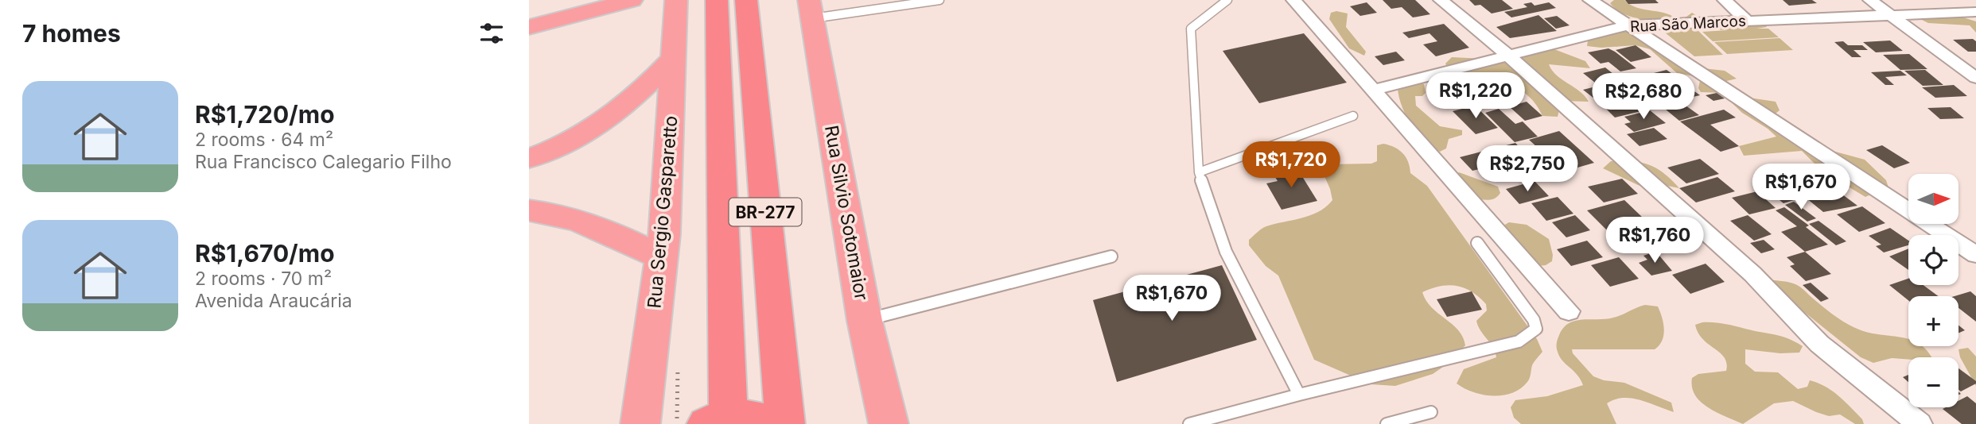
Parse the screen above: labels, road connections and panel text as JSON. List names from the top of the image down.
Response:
{
  "streets": {
    "highway": ["Rua Sergio Gasparetto", "BR-277", "Rua Silvio Sotomaior"],
    "street": ["Rua São Marcos"]
  },
  "north": "right",
  "page": {
    "heading": "7 homes",
    "list": [
      {
        "name": "R$1,720/mo",
        "note": "2 rooms · 64 m² · Rua Francisco Calegario Filho"
      },
      {
        "name": "R$1,670/mo",
        "note": "2 rooms · 70 m² · Avenida Araucária"
      }
    ],
    "price": [
      "R$1,220",
      "R$2,680",
      "R$1,720",
      "R$2,750",
      "R$1,670",
      "R$1,760",
      "R$1,670"
    ],
    "map_buttons": ["+", "−"]
  }
}
